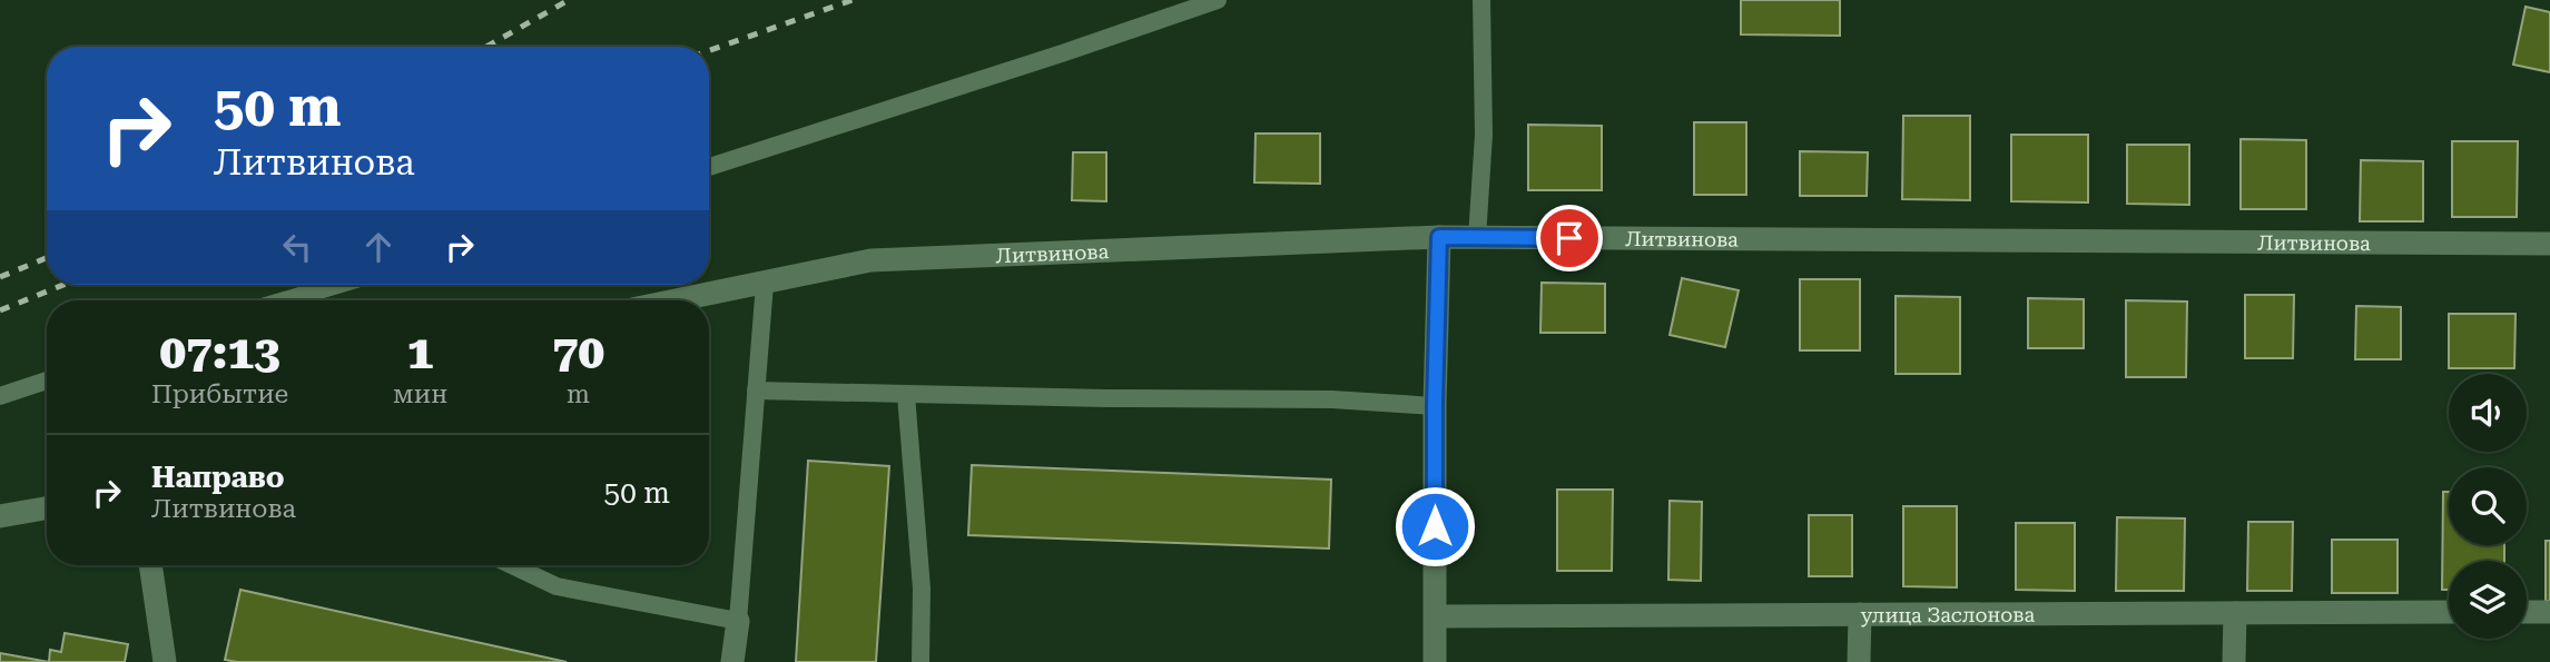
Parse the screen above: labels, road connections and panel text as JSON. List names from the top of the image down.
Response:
{
  "streets": {
    "street": ["Литвинова", "улица Заслонова"]
  },
  "page": {
    "turn": ["50 m", "Литвинова"],
    "eta": [
      "07:13",
      "Прибытие",
      "1",
      "мин",
      "70",
      "m"
    ],
    "list": [
      {
        "name": "Направо",
        "note": "Литвинова",
        "value": "50 m"
      }
    ]
  }
}
